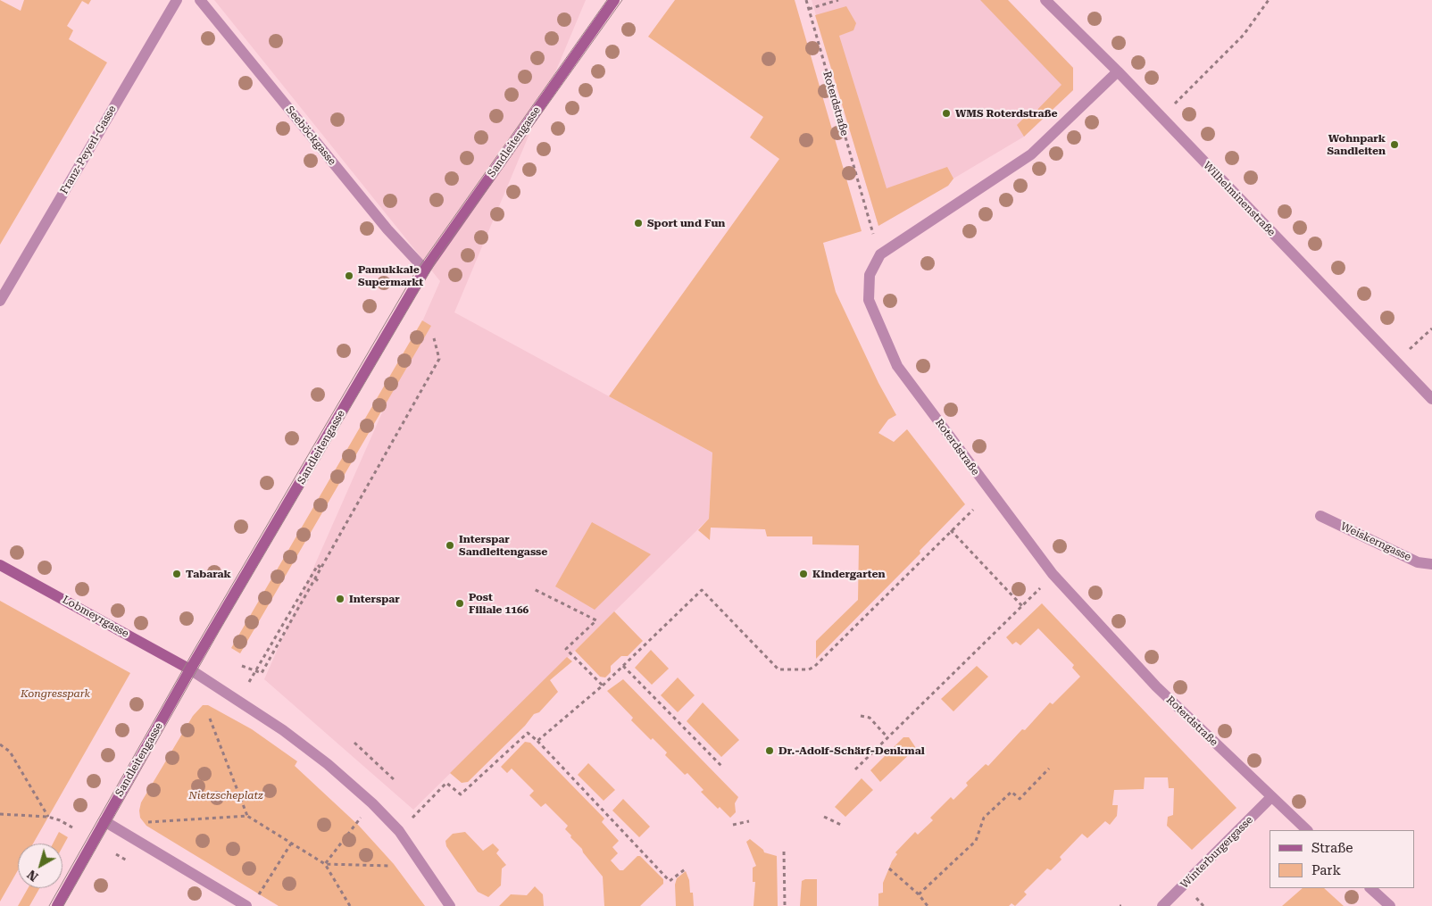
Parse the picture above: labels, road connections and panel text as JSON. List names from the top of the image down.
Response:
{
  "streets": {
    "main road": ["Sandleitengasse", "Lobmeyrgasse"],
    "street": [
      "Roterdstraße",
      "Seeböckgasse",
      "Franz-Peyerl-Gasse",
      "Wilhelminenstraße",
      "Weiskerngasse",
      "Winterburgergasse"
    ]
  },
  "crossings": [
    ["Roterdstraße", "Wilhelminenstraße"],
    ["Roterdstraße", "Winterburgergasse"],
    ["Seeböckgasse", "Sandleitengasse"],
    ["Sandleitengasse", "Lobmeyrgasse"]
  ],
  "parks": ["Kongresspark", "Nietzscheplatz"],
  "places": [
    "WMS Roterdstraße",
    "Wohnpark Sandleiten",
    "Sport und Fun",
    "Pamukkale Supermarkt",
    "Interspar Sandleitengasse",
    "Tabarak",
    "Kindergarten",
    "Interspar",
    "Post Filiale 1166",
    "Dr.-Adolf-Schärf-Denkmal"
  ],
  "legend": ["Straße", "Park"],
  "north": "bottom left"
}
